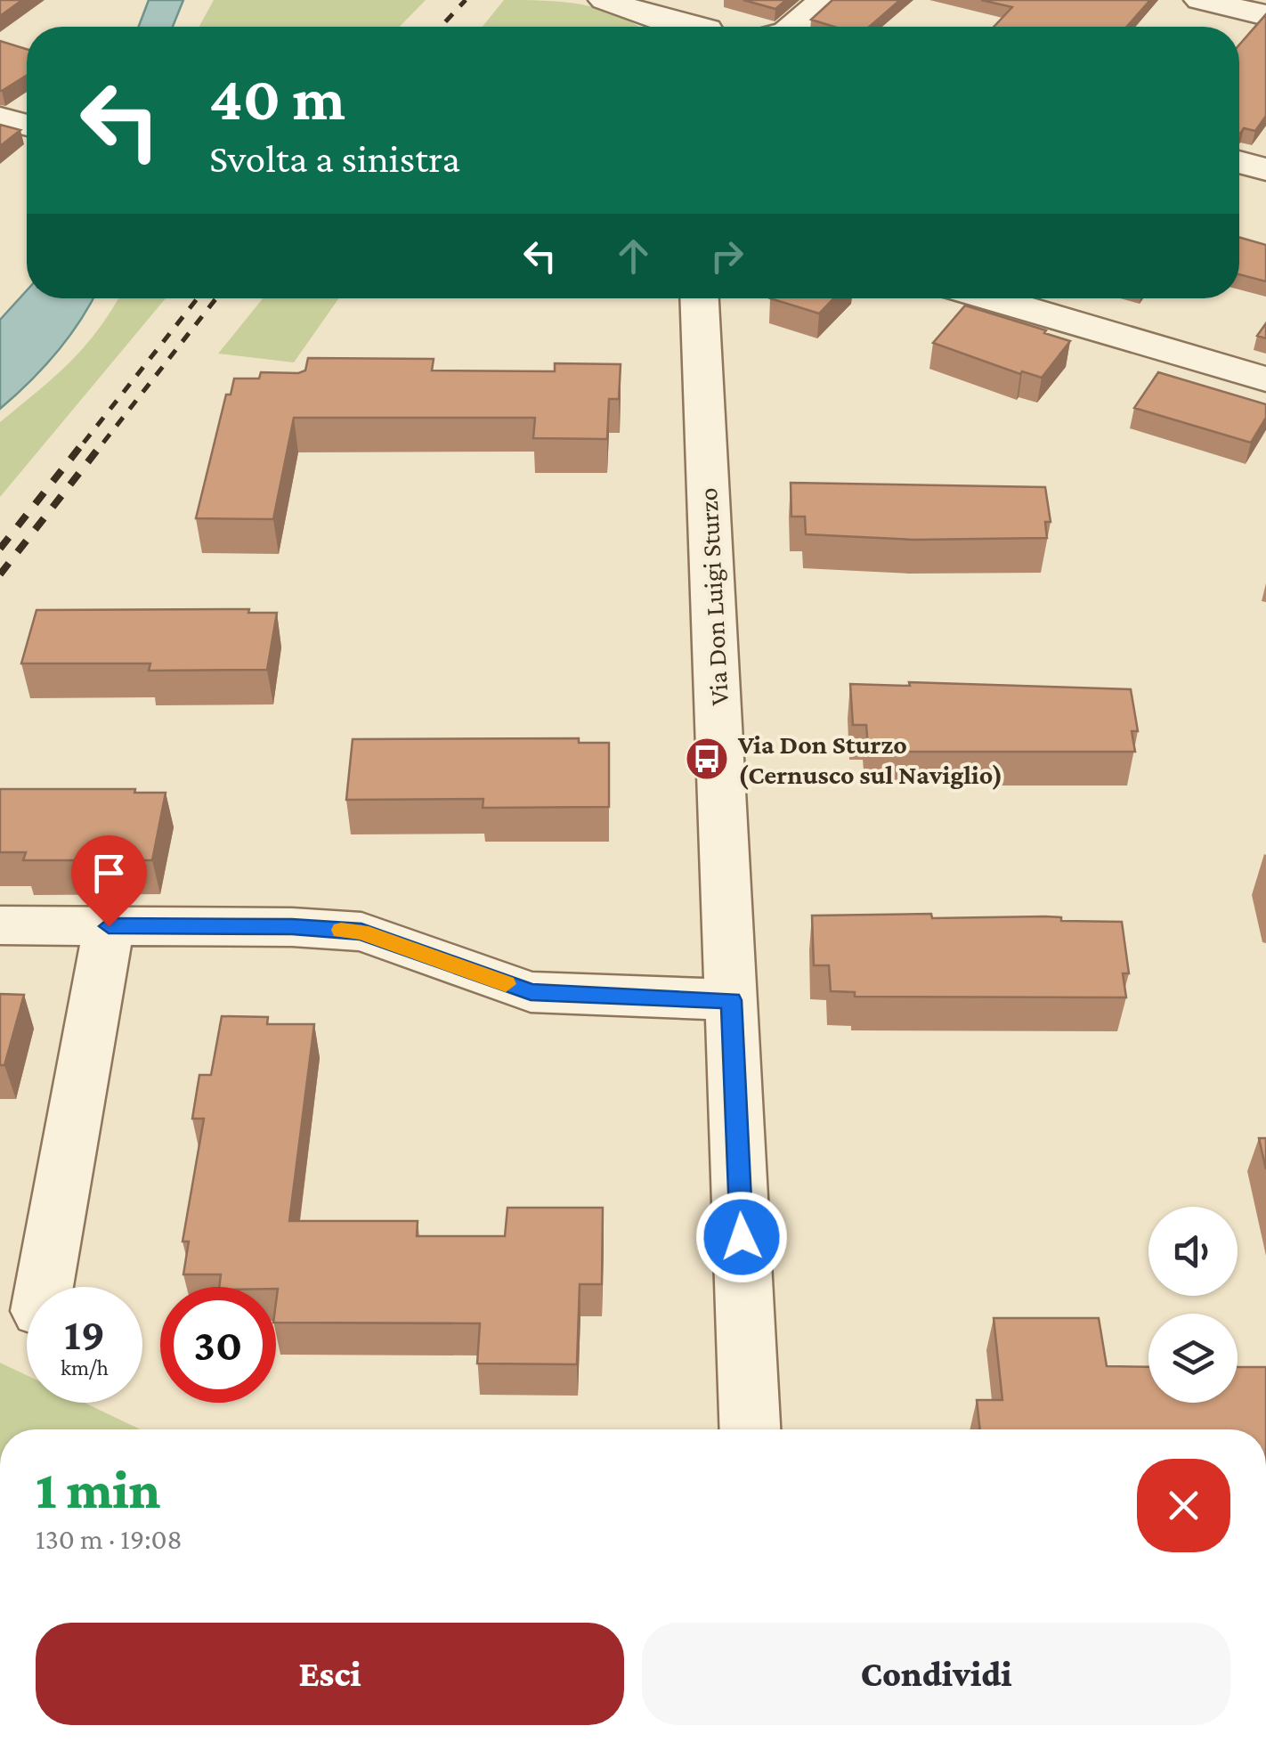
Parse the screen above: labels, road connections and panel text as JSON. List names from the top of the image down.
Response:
{
  "streets": {
    "street": ["Via Don Luigi Sturzo"]
  },
  "places": {
    "bus stop": ["Via Don Sturzo (Cernusco sul Naviglio)"]
  },
  "page": {
    "turn": ["40 m", "Svolta a sinistra"],
    "speed": "19 km/h",
    "limit": "30",
    "heading": ["1 min", "130 m · 19:08"],
    "buttons": ["Esci", "Condividi"]
  }
}
